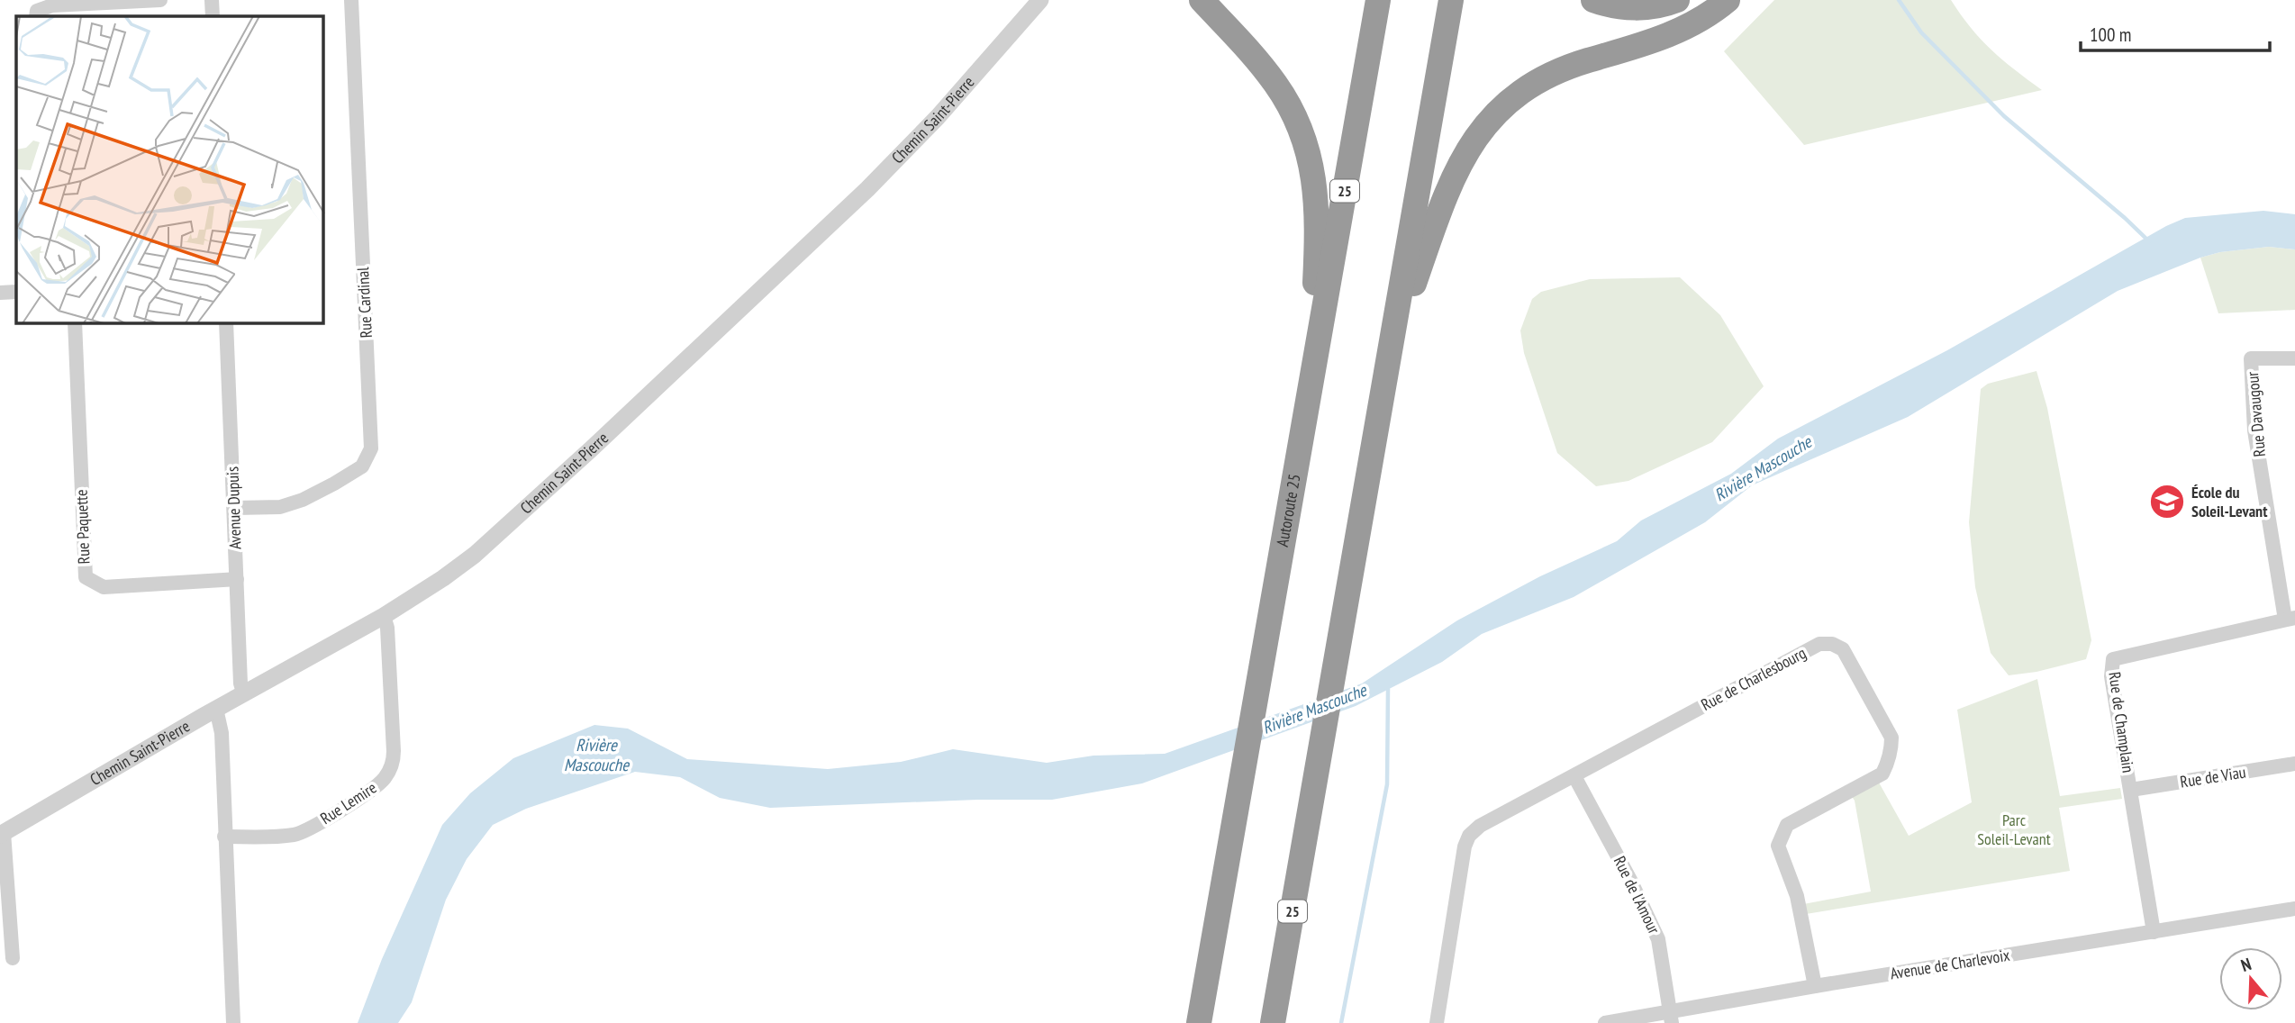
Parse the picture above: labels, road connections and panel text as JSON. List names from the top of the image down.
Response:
{
  "streets": {
    "highway": ["25", "Autoroute 25"],
    "street": [
      "Chemin Saint-Pierre",
      "Rue Cardinal",
      "Rue Davaugour",
      "Avenue Dupuis",
      "Rue Paquette",
      "Rue de Charlesbourg",
      "Rue de Champlain",
      "Rue de Viau",
      "Rue Lemire",
      "Rue de l'Amour",
      "Avenue de Charlevoix"
    ]
  },
  "crossings": [
    ["Chemin Saint-Pierre", "Avenue Dupuis"],
    ["Chemin Saint-Pierre", "Rue Lemire"],
    ["Rue Cardinal", "Avenue Dupuis"],
    ["Rue Davaugour", "Rue de Champlain"],
    ["Avenue Dupuis", "Rue Paquette"],
    ["Rue de Charlesbourg", "Rue de l'Amour"],
    ["Rue de Charlesbourg", "Avenue de Charlevoix"],
    ["Rue de Champlain", "Rue de Viau"],
    ["Rue de Champlain", "Avenue de Charlevoix"],
    ["Rue de l'Amour", "Avenue de Charlevoix"]
  ],
  "water": ["Rivière Mascouche"],
  "parks": ["Parc Soleil-Levant"],
  "places": {
    "school or university": ["École du Soleil-Levant"]
  },
  "scale_bar": "100 m",
  "north": "top"
}
